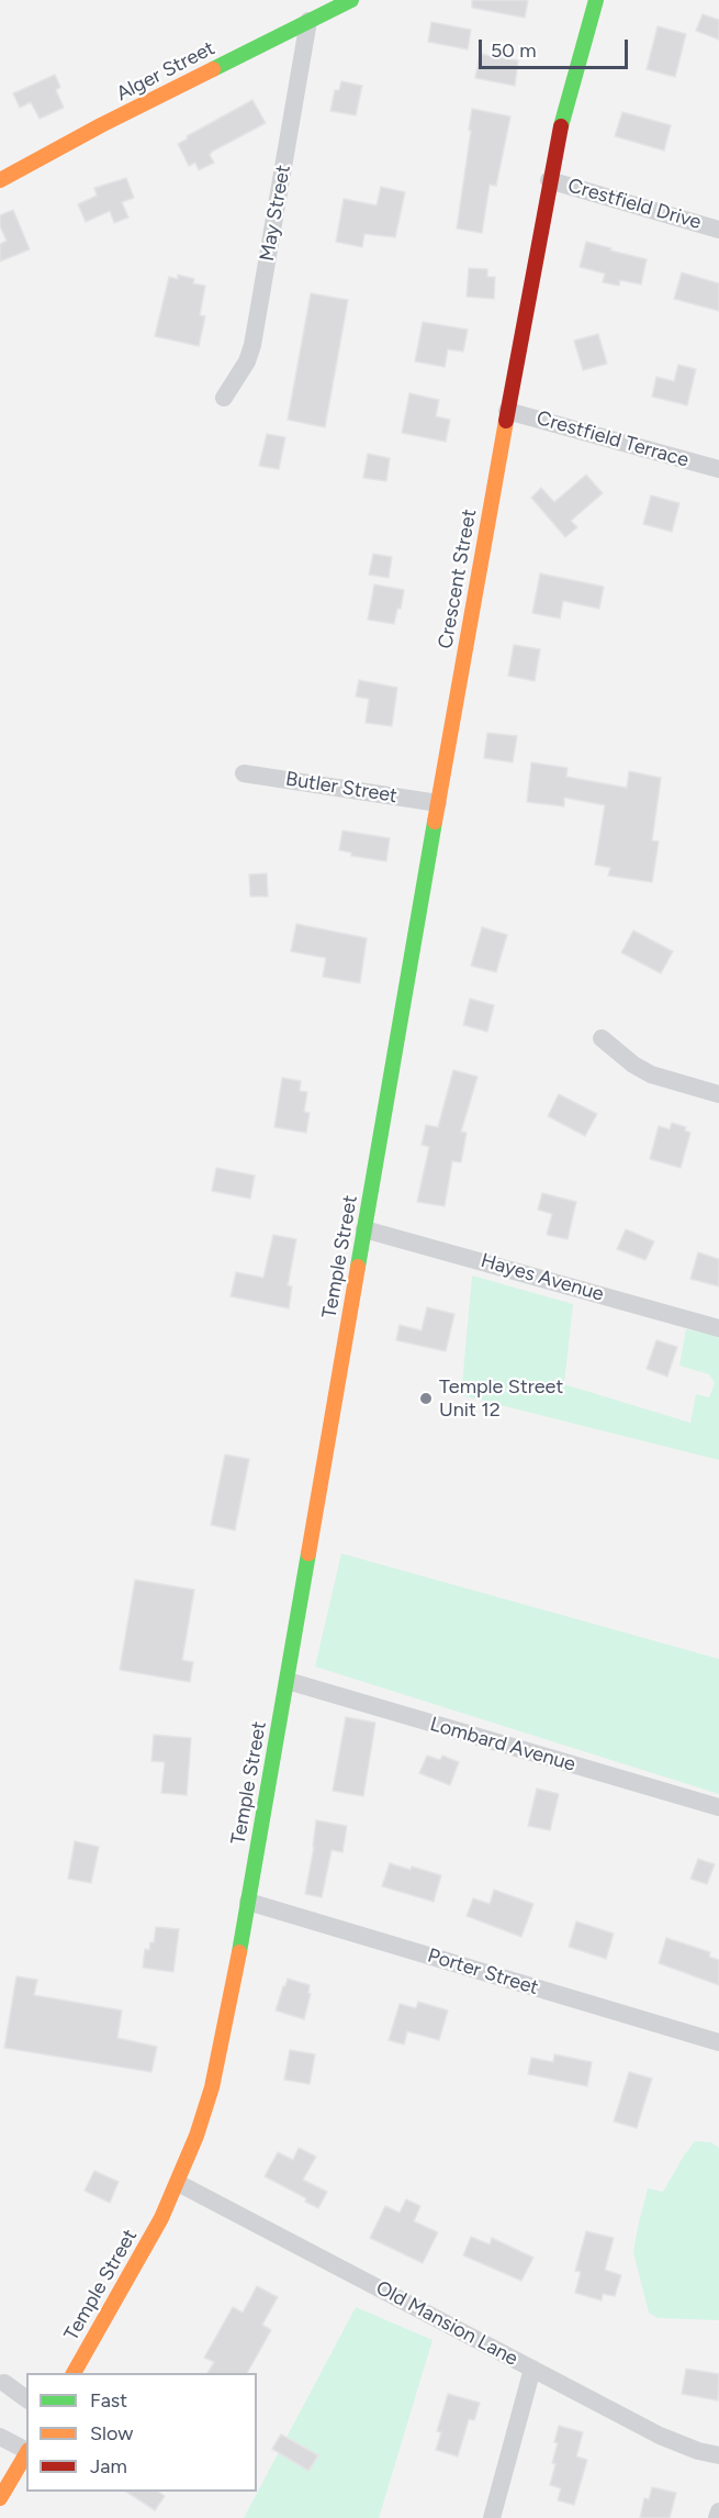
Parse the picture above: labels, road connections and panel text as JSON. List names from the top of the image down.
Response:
{
  "streets": {
    "main road": ["Alger Street", "Crescent Street", "Temple Street"],
    "street": [
      "Crestfield Drive",
      "May Street",
      "Crestfield Terrace",
      "Butler Street",
      "Hayes Avenue",
      "Lombard Avenue",
      "Porter Street",
      "Old Mansion Lane"
    ]
  },
  "crossings": [
    ["Alger Street", "May Street"],
    ["Crestfield Drive", "Crescent Street"],
    ["Crestfield Terrace", "Crescent Street"],
    ["Crescent Street", "Butler Street"],
    ["Crescent Street", "Temple Street"],
    ["Temple Street", "Hayes Avenue"],
    ["Temple Street", "Lombard Avenue"],
    ["Temple Street", "Porter Street"],
    ["Temple Street", "Old Mansion Lane"]
  ],
  "places": ["Temple Street Unit 12"],
  "legend": ["Fast", "Slow", "Jam"],
  "scale_bar": "50 m"
}
